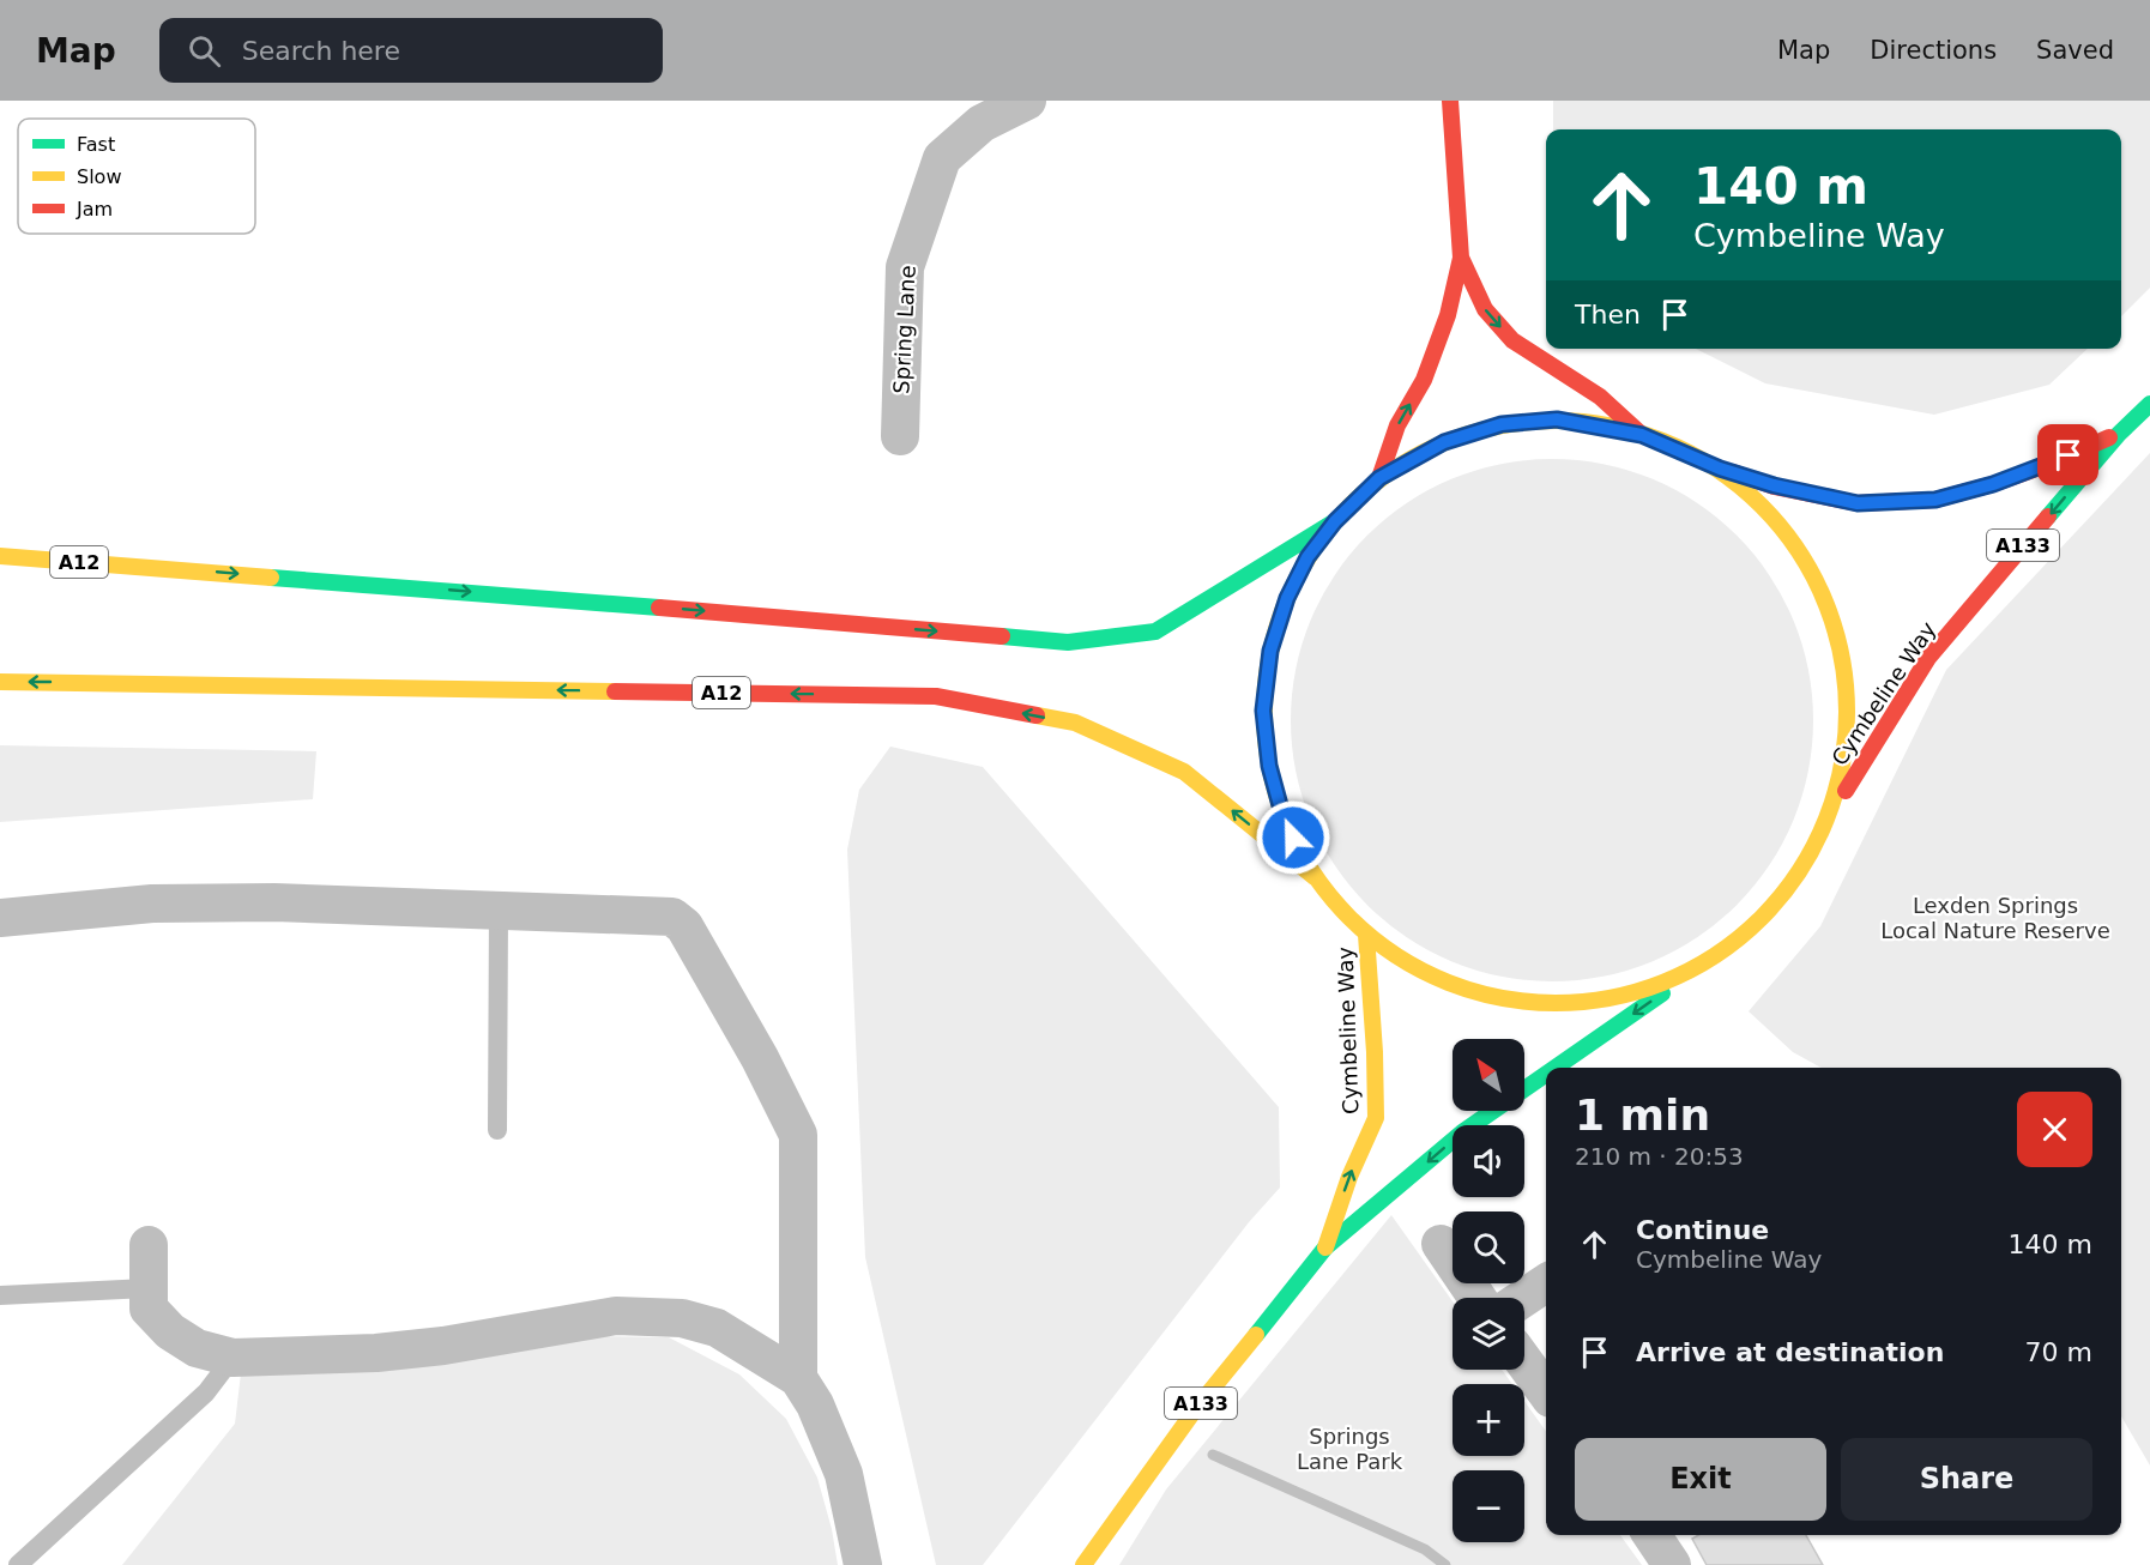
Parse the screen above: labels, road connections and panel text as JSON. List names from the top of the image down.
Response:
{
  "streets": {
    "main road": ["A133", "A12", "Cymbeline Way"],
    "street": ["Spring Lane"]
  },
  "parks": ["Lexden Springs Local Nature Reserve", "Springs Lane Park"],
  "legend": ["Fast", "Slow", "Jam"],
  "north": "top left",
  "page": {
    "header": "Map",
    "search": "Search here",
    "nav": ["Map", "Directions", "Saved"],
    "turn": ["140 m", "Cymbeline Way"],
    "then": "Then",
    "map_buttons": ["+", "−"],
    "heading": ["1 min", "210 m · 20:53"],
    "list": [
      {
        "name": "Continue",
        "note": "Cymbeline Way",
        "value": "140 m"
      },
      {
        "name": "Arrive at destination",
        "value": "70 m"
      }
    ],
    "buttons": ["Exit", "Share"]
  }
}
